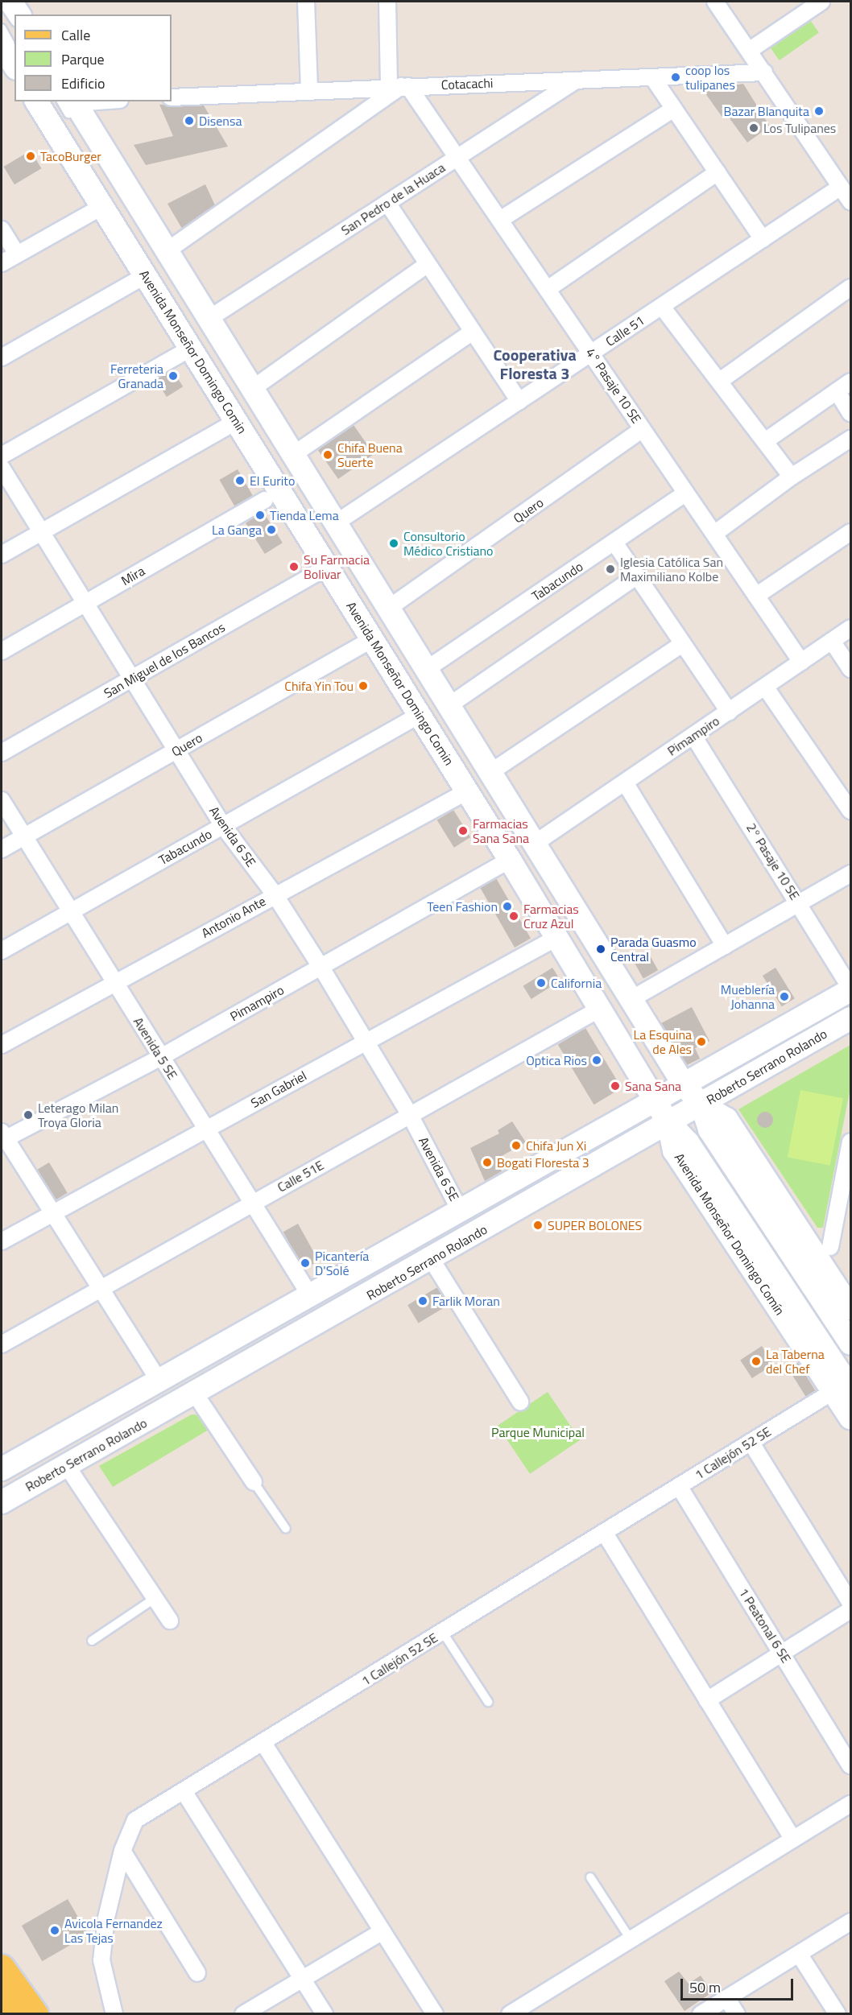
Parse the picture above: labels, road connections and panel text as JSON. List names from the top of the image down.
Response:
{
  "streets": {
    "main road": ["Avenida Monseñor Domingo Comin", "Roberto Serrano Rolando", "Avenida Monseñor Domingo Comín"],
    "street": [
      "Cotacachi",
      "San Pedro de la Huaca",
      "Calle 51",
      "4° Pasaje 10 SE",
      "Quero",
      "Mira",
      "Tabacundo",
      "San Miguel de los Bancos",
      "Pimampiro",
      "Avenida 6 SE",
      "2° Pasaje 10 SE",
      "Antonio Ante",
      "Avenida 5 SE",
      "San Gabriel",
      "Calle 51E",
      "1 Callejón 52 SE",
      "1 Peatonal 6 SE"
    ]
  },
  "crossings": [
    ["Cotacachi", "San Pedro de la Huaca"],
    ["Cotacachi", "4° Pasaje 10 SE"],
    ["San Pedro de la Huaca", "Avenida Monseñor Domingo Comin"],
    ["San Pedro de la Huaca", "4° Pasaje 10 SE"],
    ["Calle 51", "Avenida Monseñor Domingo Comin"],
    ["Calle 51", "4° Pasaje 10 SE"],
    ["Avenida Monseñor Domingo Comin", "Quero"],
    ["Avenida Monseñor Domingo Comin", "Tabacundo"],
    ["Avenida Monseñor Domingo Comin", "San Miguel de los Bancos"],
    ["Avenida Monseñor Domingo Comin", "Pimampiro"],
    ["Avenida Monseñor Domingo Comin", "Antonio Ante"],
    ["Avenida Monseñor Domingo Comin", "Roberto Serrano Rolando"],
    ["Avenida Monseñor Domingo Comin", "San Gabriel"],
    ["Avenida Monseñor Domingo Comin", "Calle 51E"],
    ["Avenida Monseñor Domingo Comin", "Avenida Monseñor Domingo Comín"],
    ["4° Pasaje 10 SE", "Quero"],
    ["4° Pasaje 10 SE", "Tabacundo"],
    ["4° Pasaje 10 SE", "Pimampiro"],
    ["Quero", "Avenida 6 SE"],
    ["Quero", "Avenida 5 SE"],
    ["Mira", "Avenida 6 SE"],
    ["Tabacundo", "Avenida 6 SE"],
    ["Tabacundo", "Avenida 5 SE"],
    ["San Miguel de los Bancos", "Avenida 6 SE"],
    ["Pimampiro", "Avenida 6 SE"],
    ["Pimampiro", "2° Pasaje 10 SE"],
    ["Pimampiro", "Avenida 5 SE"],
    ["Avenida 6 SE", "Antonio Ante"],
    ["Avenida 6 SE", "Roberto Serrano Rolando"],
    ["Avenida 6 SE", "San Gabriel"],
    ["Avenida 6 SE", "Calle 51E"],
    ["2° Pasaje 10 SE", "Roberto Serrano Rolando"],
    ["Antonio Ante", "Avenida 5 SE"],
    ["Avenida 5 SE", "Roberto Serrano Rolando"],
    ["Avenida 5 SE", "San Gabriel"],
    ["Avenida 5 SE", "Calle 51E"],
    ["Roberto Serrano Rolando", "Avenida Monseñor Domingo Comín"],
    ["Avenida Monseñor Domingo Comín", "1 Callejón 52 SE"],
    ["1 Callejón 52 SE", "1 Peatonal 6 SE"]
  ],
  "districts": ["Cooperativa Floresta 3"],
  "parks": ["Parque Municipal"],
  "places": [
    "coop los tulipanes",
    "Bazar Blanquita",
    "Disensa",
    "Los Tulipanes",
    "TacoBurger",
    "Ferreteria Granada",
    "Chifa Buena Suerte",
    "El Eurito",
    "Tienda Lema",
    "La Ganga",
    "Consultorio Médico Cristiano",
    "Su Farmacia Bolivar",
    "Iglesia Católica San Maximiliano Kolbe",
    "Chifa Yin Tou",
    "Farmacias Sana Sana",
    "Teen Fashion",
    "Farmacias Cruz Azul",
    "Parada Guasmo Central",
    "California",
    "Mueblería Johanna",
    "La Esquina de Ales",
    "Optica Rios",
    "Sana Sana",
    "Leterago Milan Troya Gloria",
    "Chifa Jun Xi",
    "Bogati Floresta 3",
    "SUPER BOLONES",
    "Picantería D'Solé",
    "Farlik Moran",
    "La Taberna del Chef",
    "Avicola Fernandez Las Tejas"
  ],
  "legend": ["Calle", "Parque", "Edificio"],
  "scale_bar": "50 m"
}
